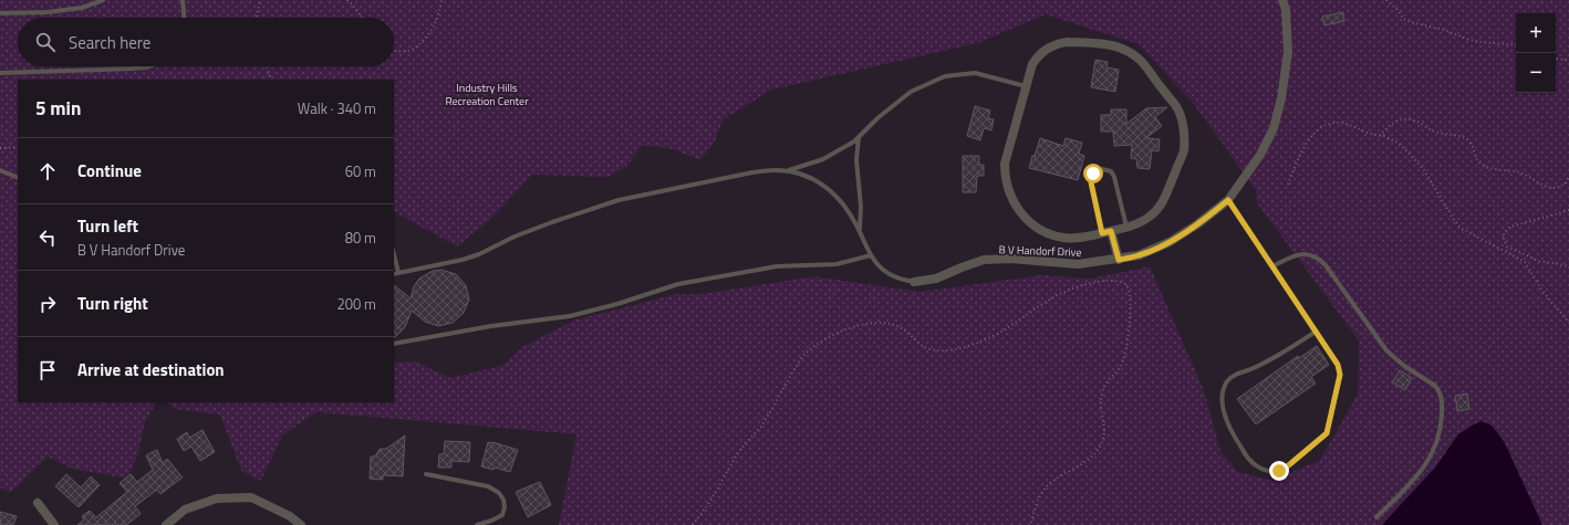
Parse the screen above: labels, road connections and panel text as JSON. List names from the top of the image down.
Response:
{
  "streets": {
    "street": ["B V Handorf Drive"]
  },
  "parks": ["Industry Hills Recreation Center"],
  "page": {
    "map_buttons": ["+", "−"],
    "search": "Search here",
    "heading": ["5 min", "Walk · 340 m"],
    "list": [
      ["Continue", "60 m"],
      ["Turn left", "B V Handorf Drive", "80 m"],
      ["Turn right", "200 m"],
      "Arrive at destination"
    ]
  }
}
